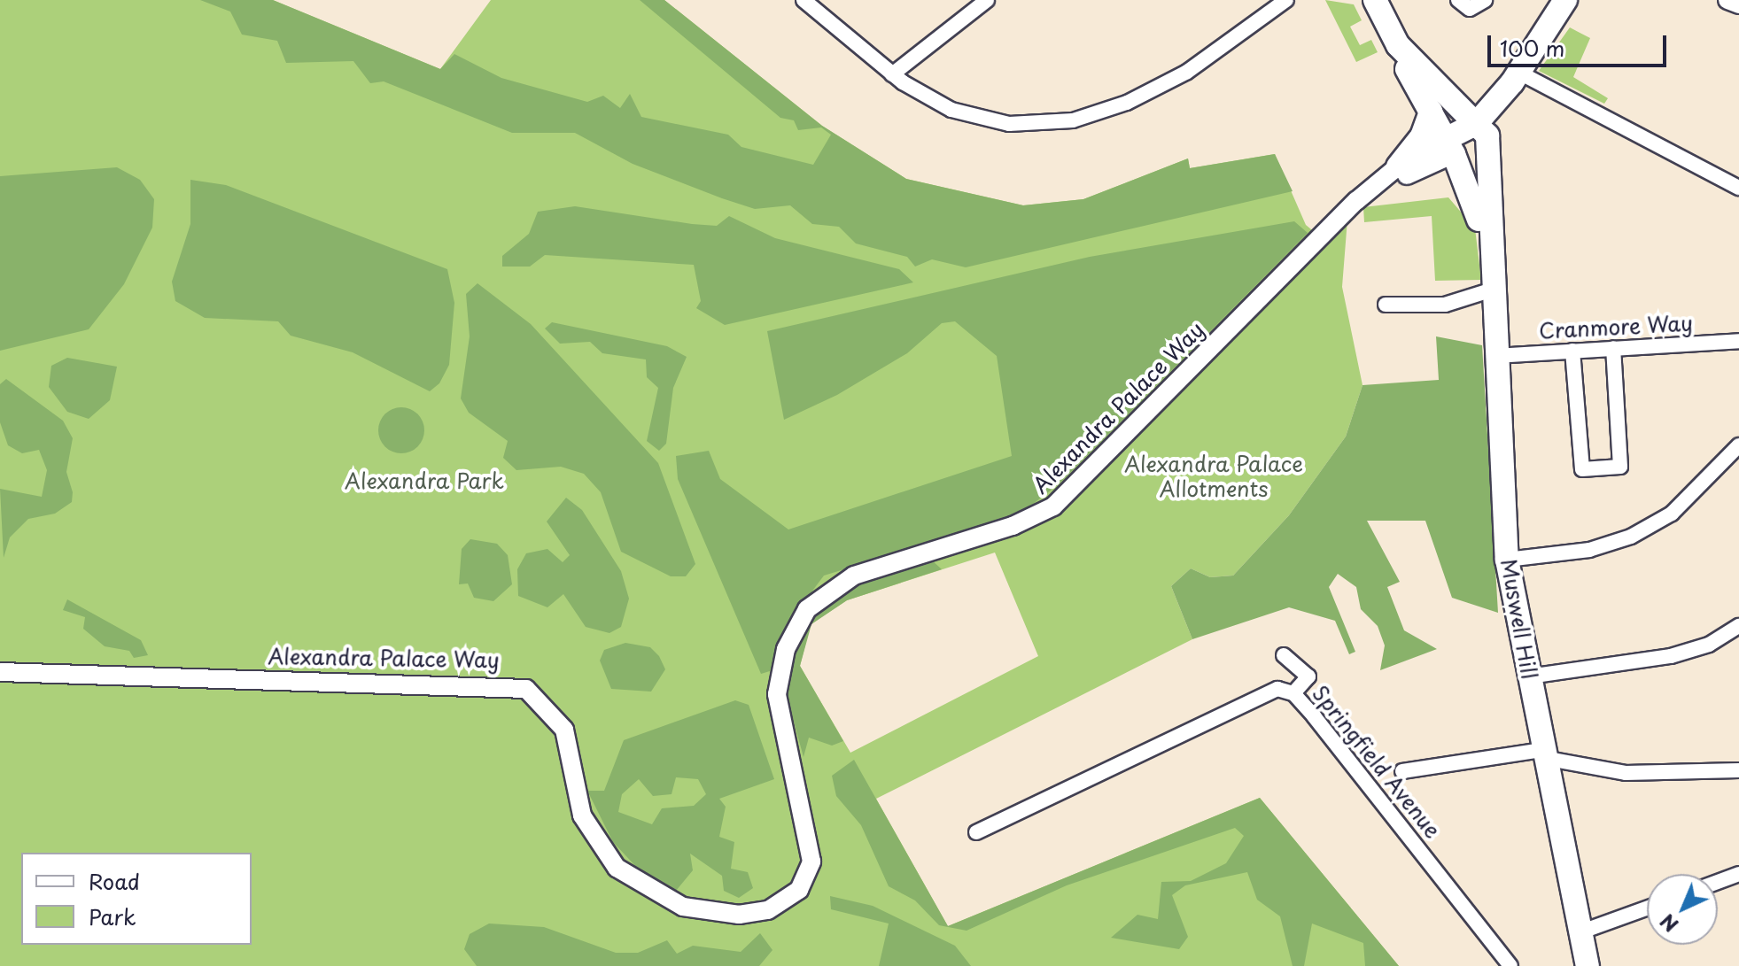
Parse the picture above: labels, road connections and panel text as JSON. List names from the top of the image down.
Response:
{
  "streets": {
    "main road": ["Muswell Hill"],
    "street": ["Cranmore Way", "Alexandra Palace Way", "Springfield Avenue"]
  },
  "crossings": [
    ["Cranmore Way", "Muswell Hill"],
    ["Alexandra Palace Way", "Muswell Hill"]
  ],
  "parks": ["Alexandra Palace Allotments", "Alexandra Park"],
  "legend": ["Road", "Park"],
  "scale_bar": "100 m",
  "north": "bottom left"
}
